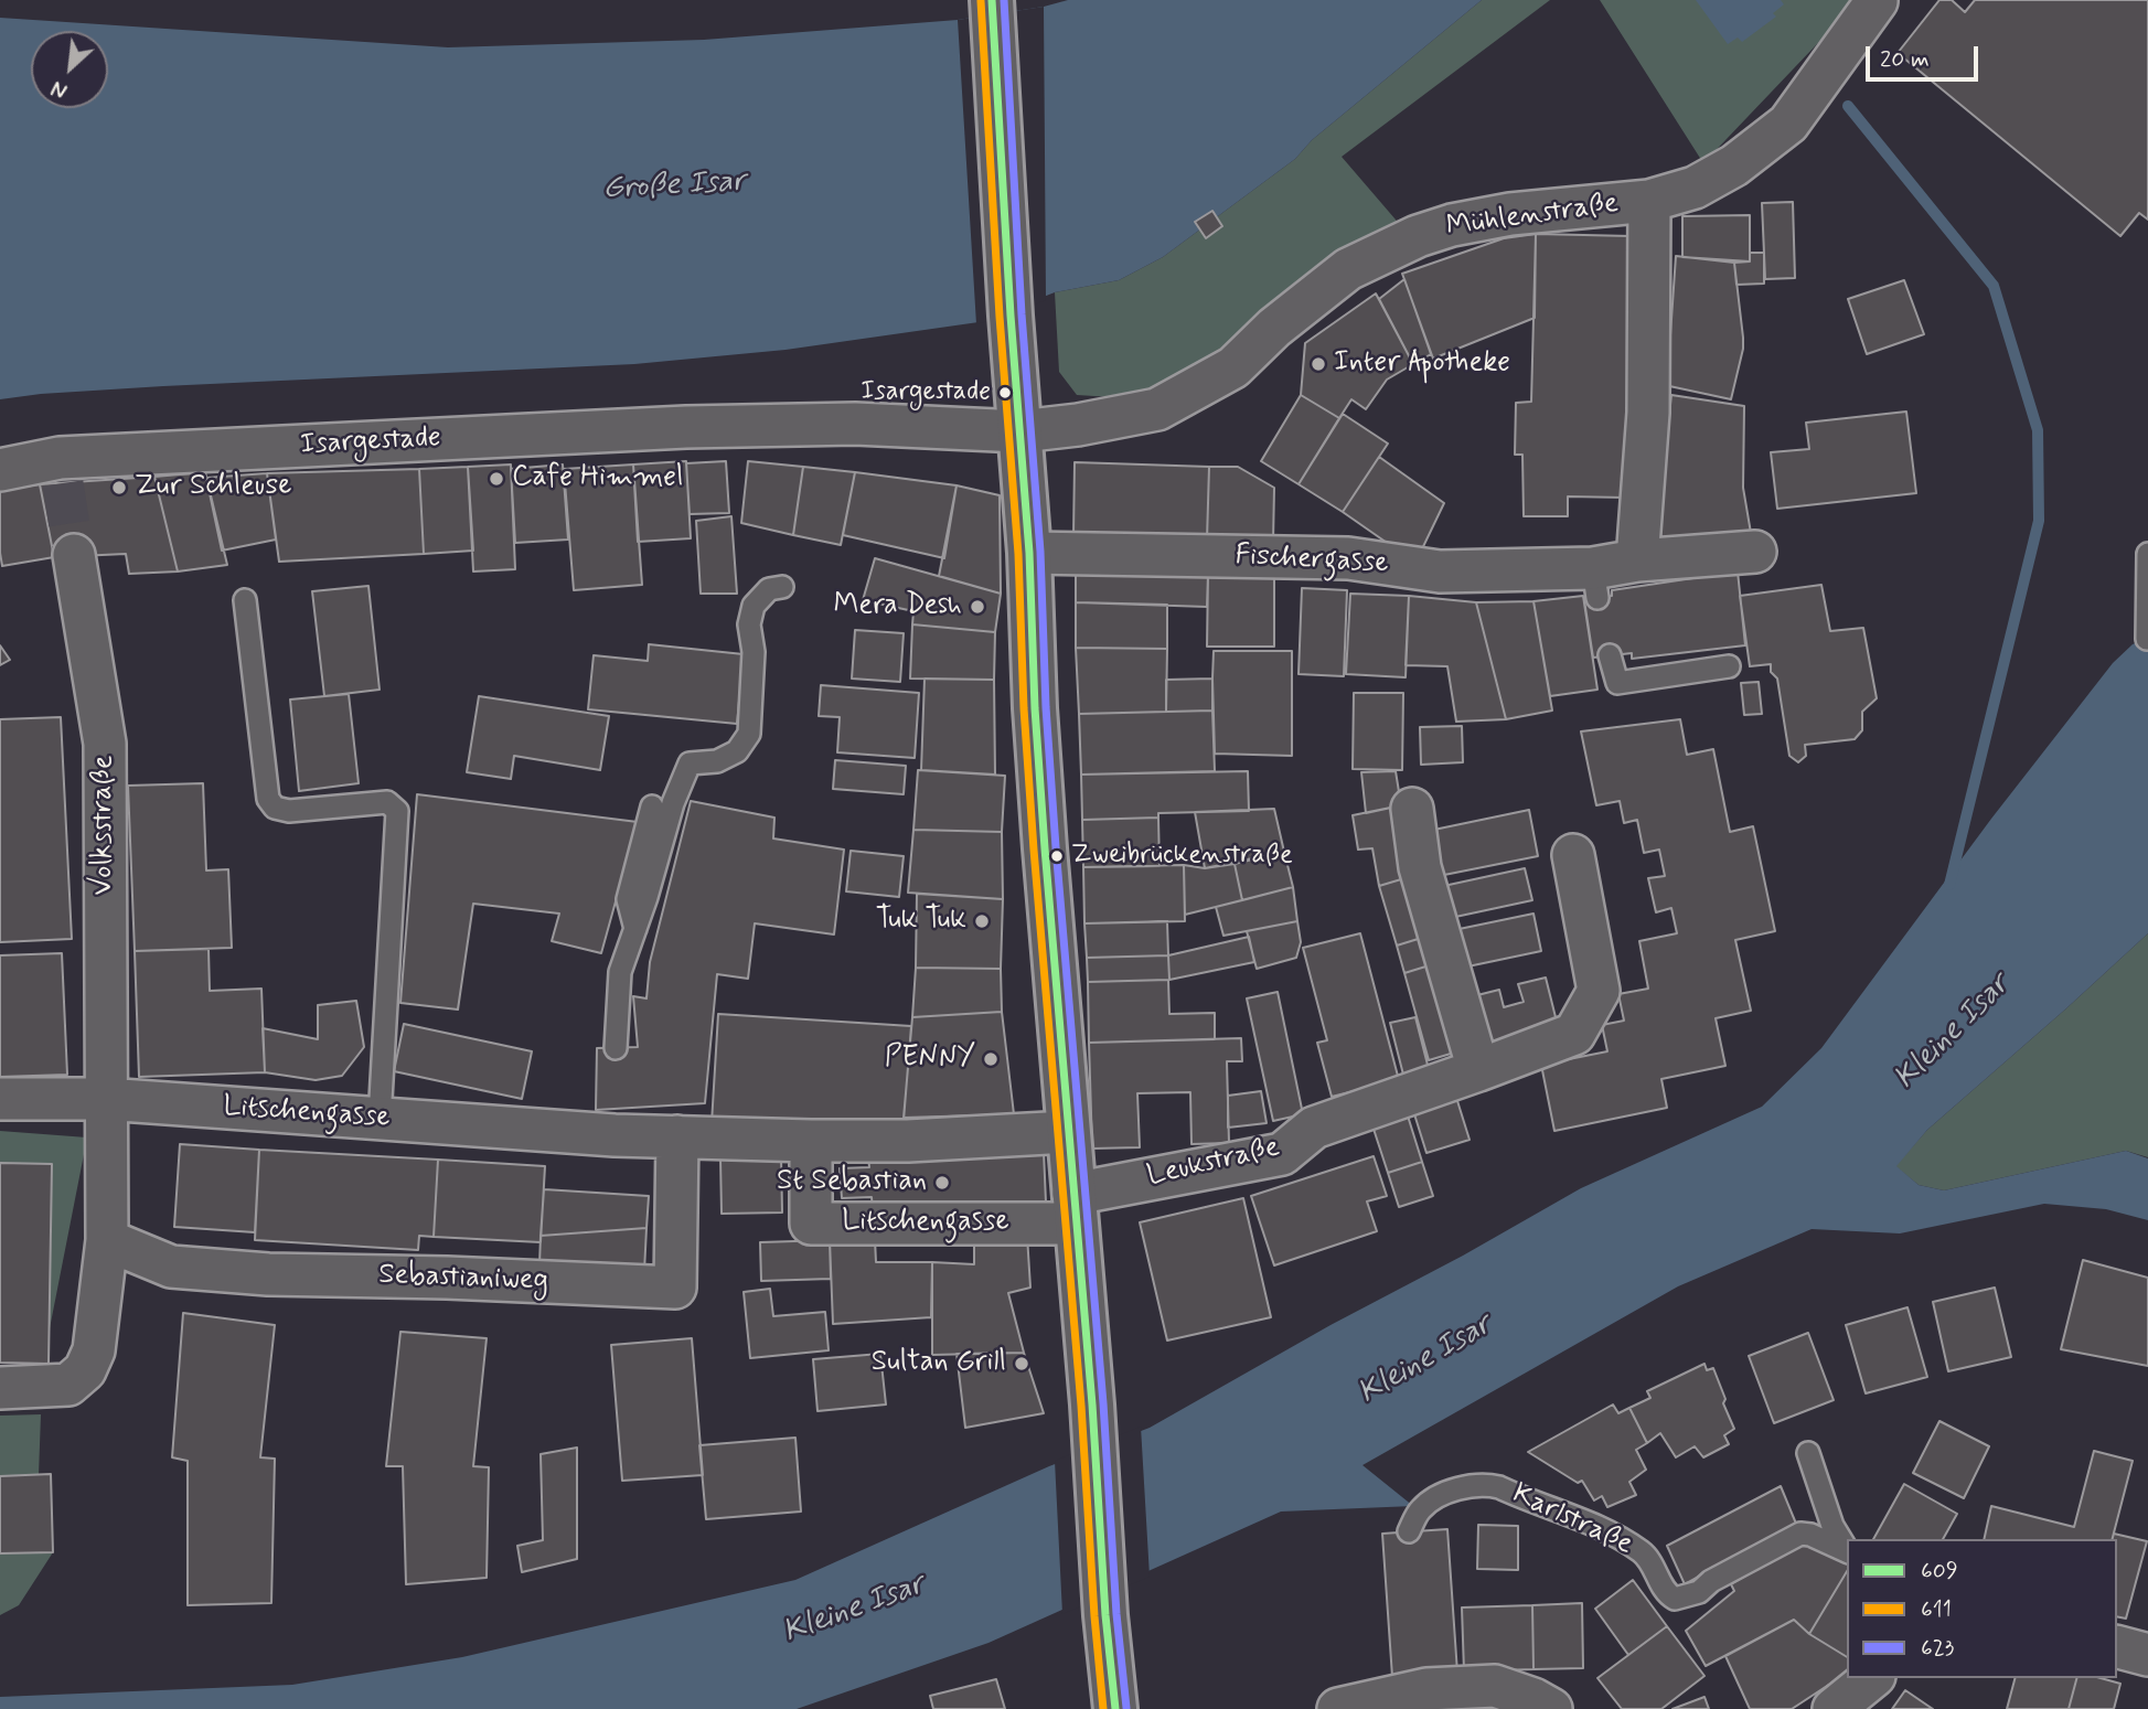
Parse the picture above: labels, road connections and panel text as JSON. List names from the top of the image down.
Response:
{
  "streets": {
    "street": [
      "Mühlenstraße",
      "Isargestade",
      "Fischergasse",
      "Volksstraße",
      "Litschengasse",
      "Leukstraße",
      "Sebastianiweg"
    ],
    "lane": ["Karlstraße"]
  },
  "crossings": [
    ["Mühlenstraße", "Isargestade"],
    ["Volksstraße", "Litschengasse"],
    ["Volksstraße", "Sebastianiweg"],
    ["Litschengasse", "Leukstraße"],
    ["Litschengasse", "Sebastianiweg"]
  ],
  "water": ["Große Isar", "Kleine Isar"],
  "places": [
    "Inter Apotheke",
    "Isargestade",
    "Cafe Himmel",
    "Zur Schleuse",
    "Mera Desh",
    "Zweibrückenstraße",
    "Tuk Tuk",
    "PENNY",
    "St Sebastian",
    "Sultan Grill"
  ],
  "lines": ["transit line 609", "transit line 623", "transit line 611"],
  "legend": ["609", "611", "623"],
  "scale_bar": "20 m",
  "north": "bottom left"
}
